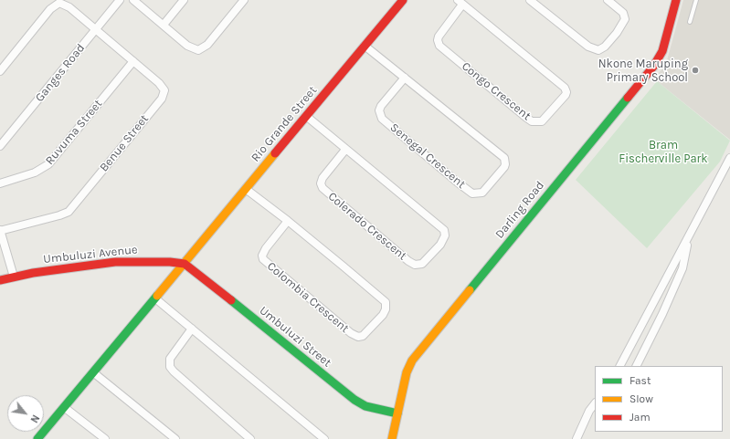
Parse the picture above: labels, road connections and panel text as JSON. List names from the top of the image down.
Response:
{
  "streets": {
    "street": [
      "Ganges Road",
      "Congo Crescent",
      "Rio Grande Street",
      "Ruvuma Street",
      "Benue Street",
      "Senegal Crescent",
      "Darling Road",
      "Colerado Crescent",
      "Umbuluzi Avenue",
      "Colombia Crescent",
      "Umbuluzi Street"
    ]
  },
  "crossings": [
    ["Ganges Road", "Benue Street"],
    ["Rio Grande Street", "Senegal Crescent"],
    ["Rio Grande Street", "Colerado Crescent"],
    ["Rio Grande Street", "Umbuluzi Avenue"],
    ["Rio Grande Street", "Colombia Crescent"],
    ["Rio Grande Street", "Umbuluzi Street"],
    ["Ruvuma Street", "Benue Street"],
    ["Darling Road", "Umbuluzi Street"],
    ["Umbuluzi Avenue", "Umbuluzi Street"]
  ],
  "parks": ["Bram Fischerville Park"],
  "places": ["Nkone Maruping Primary School"],
  "legend": ["Fast", "Slow", "Jam"],
  "north": "bottom right"
}
